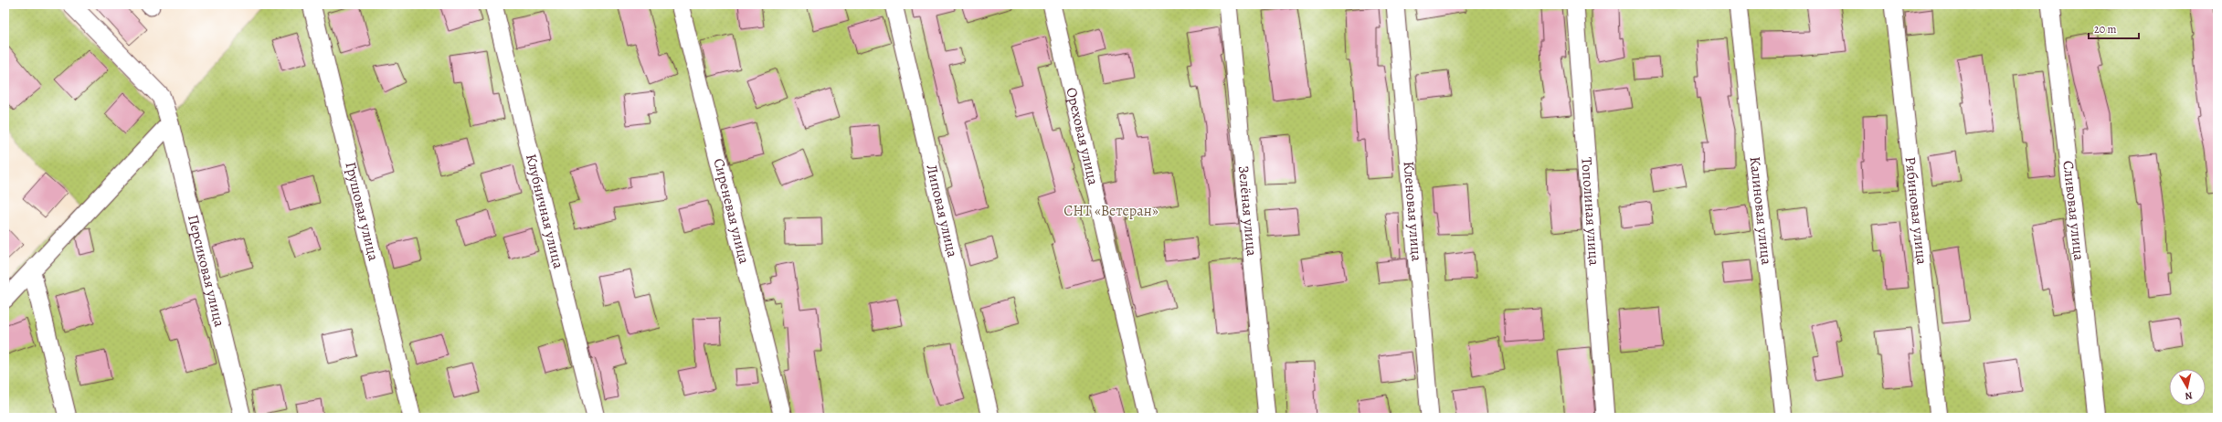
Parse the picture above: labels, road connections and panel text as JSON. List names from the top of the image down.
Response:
{
  "streets": {
    "street": [
      "Ореховая улица",
      "Грушовая улица",
      "Клубничная улица",
      "Сиреневая улица",
      "Липовая улица",
      "Зелёная улица",
      "Кленовая улица",
      "Тополиная улица",
      "Калиновая улица",
      "Рябиновая улица",
      "Сливовая улица",
      "Персиковая улица"
    ]
  },
  "parks": ["СНТ «Ветеран»"],
  "scale_bar": "20 m",
  "north": "bottom"
}
